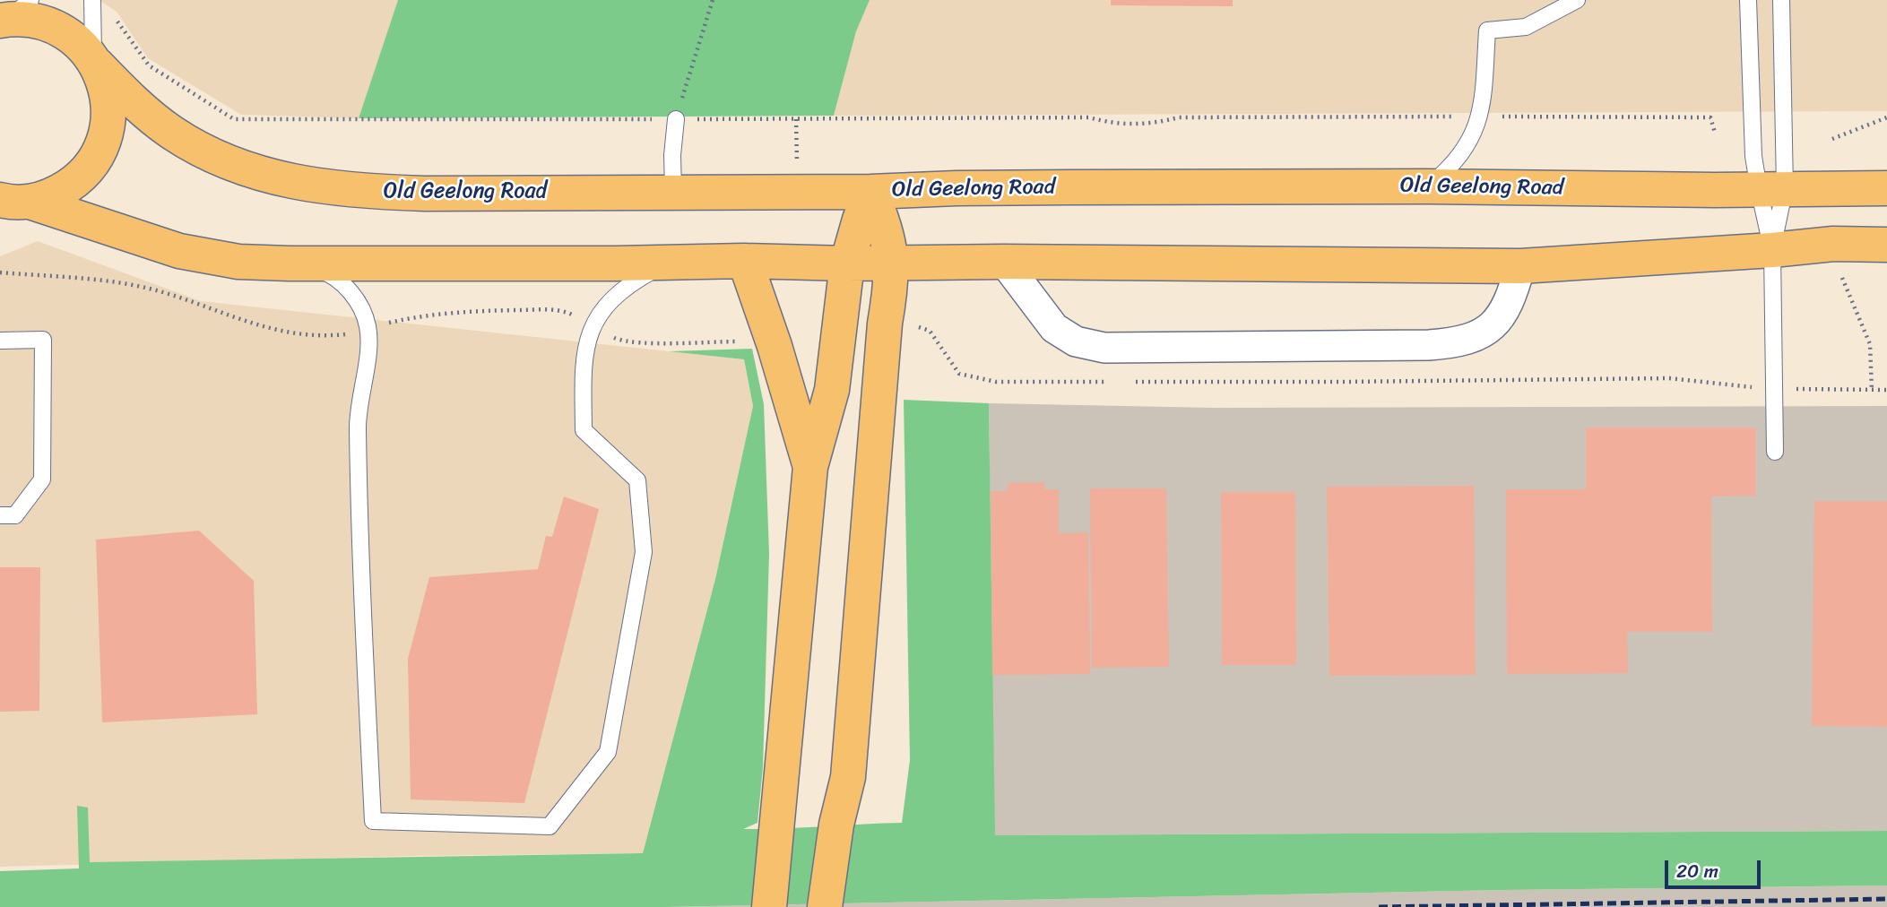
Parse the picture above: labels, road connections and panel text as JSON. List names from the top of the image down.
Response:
{
  "streets": {
    "main road": ["Old Geelong Road"]
  },
  "scale_bar": "20 m"
}
